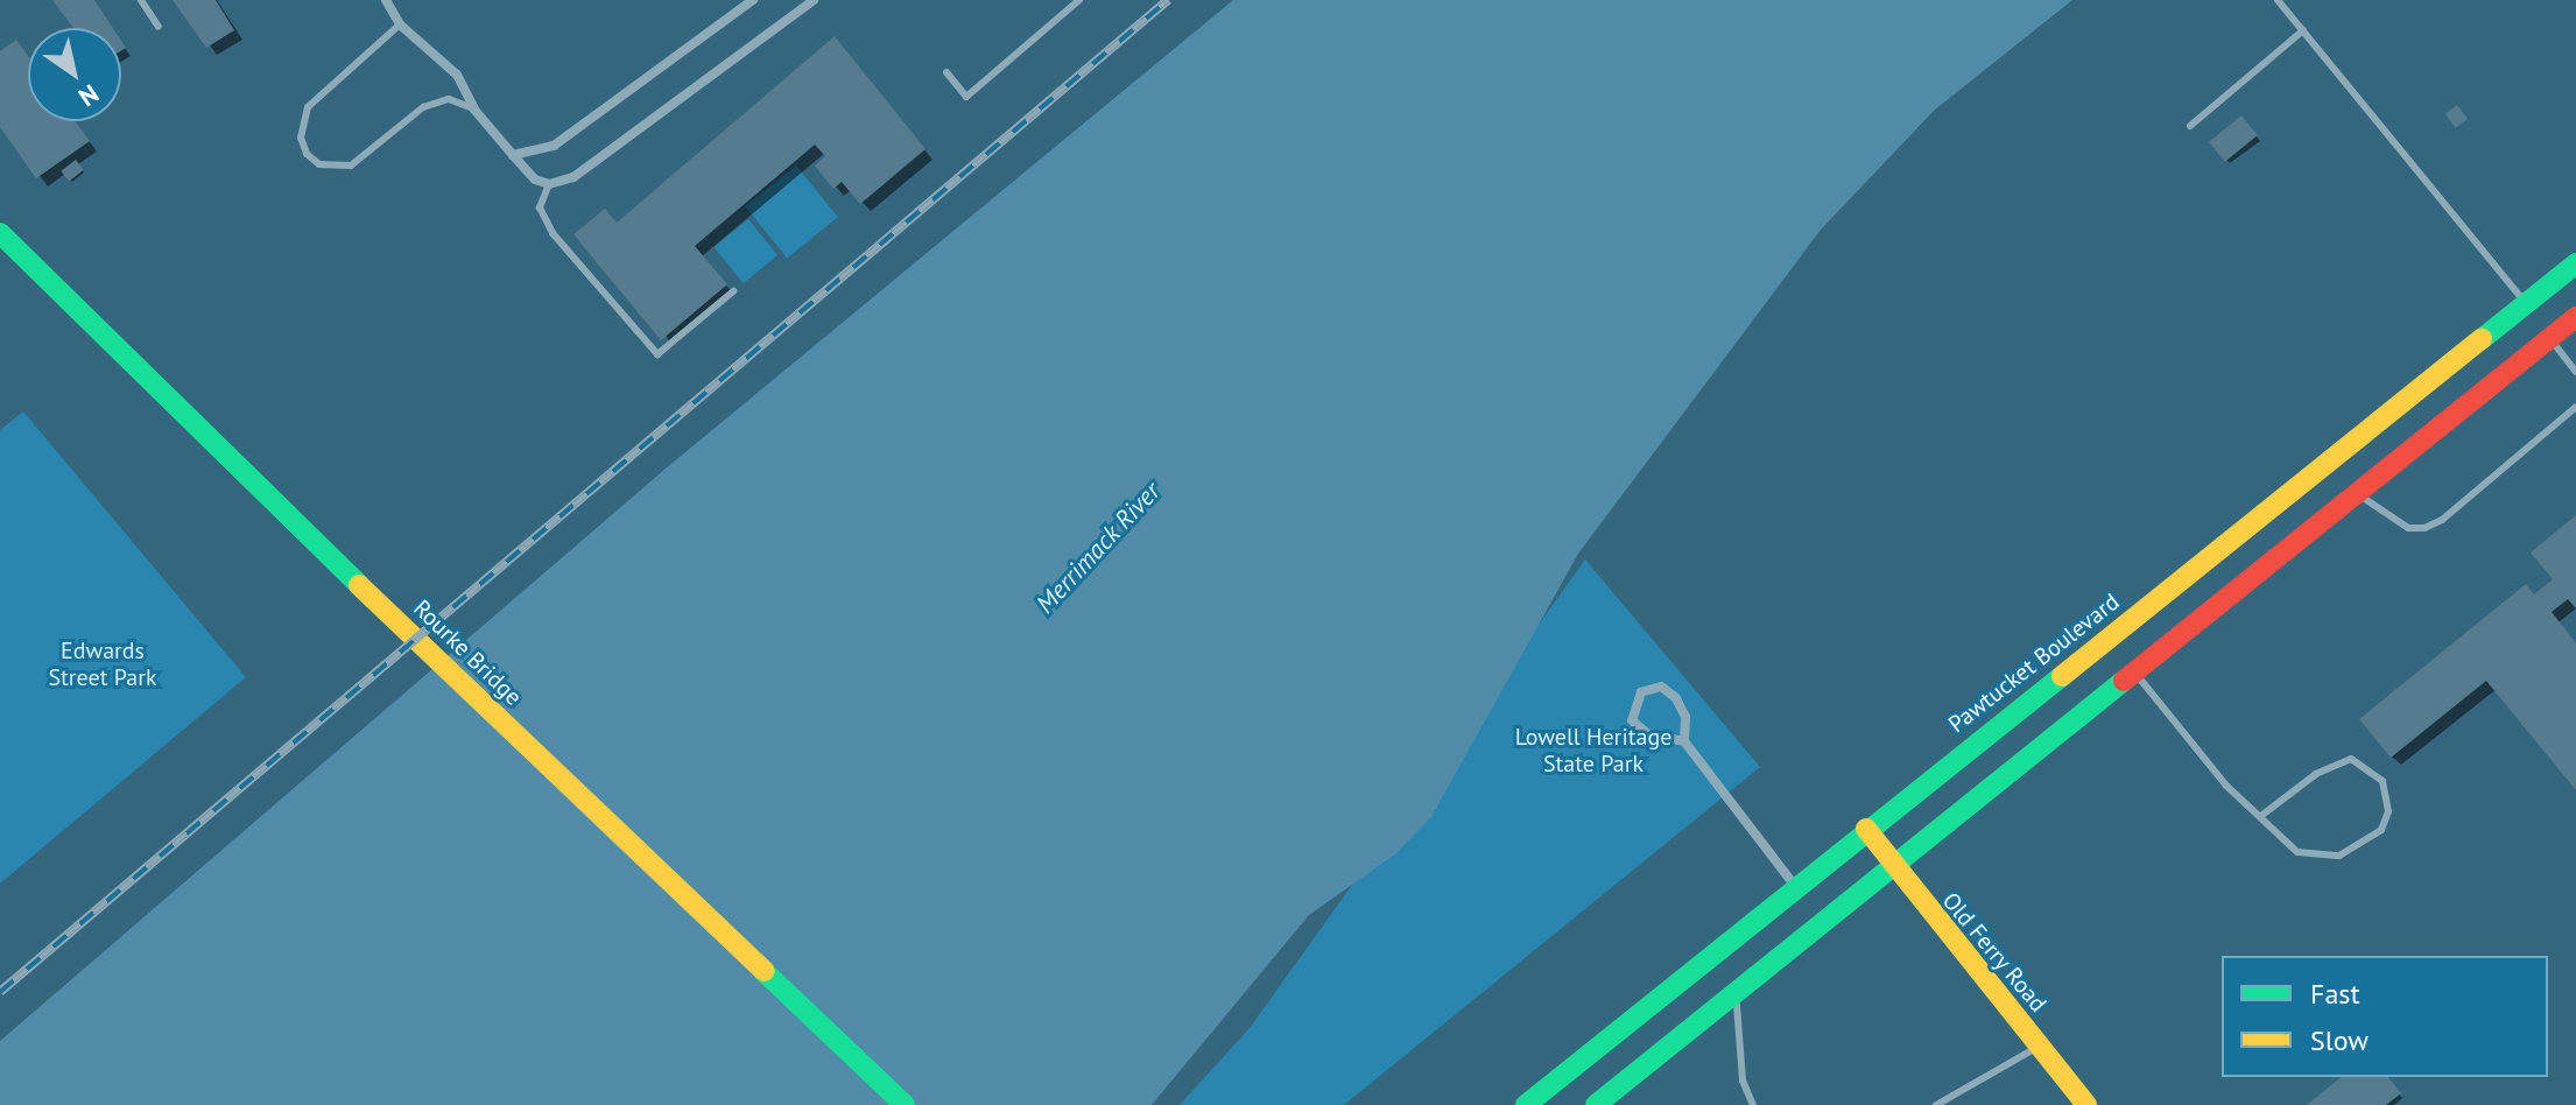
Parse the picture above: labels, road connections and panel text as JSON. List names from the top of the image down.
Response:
{
  "streets": {
    "main road": ["Rourke Bridge", "Pawtucket Boulevard", "Old Ferry Road"]
  },
  "crossings": [
    ["Pawtucket Boulevard", "Old Ferry Road"]
  ],
  "water": ["Merrimack River"],
  "parks": ["Edwards Street Park", "Lowell Heritage State Park"],
  "legend": ["Fast", "Slow"],
  "north": "bottom right"
}
